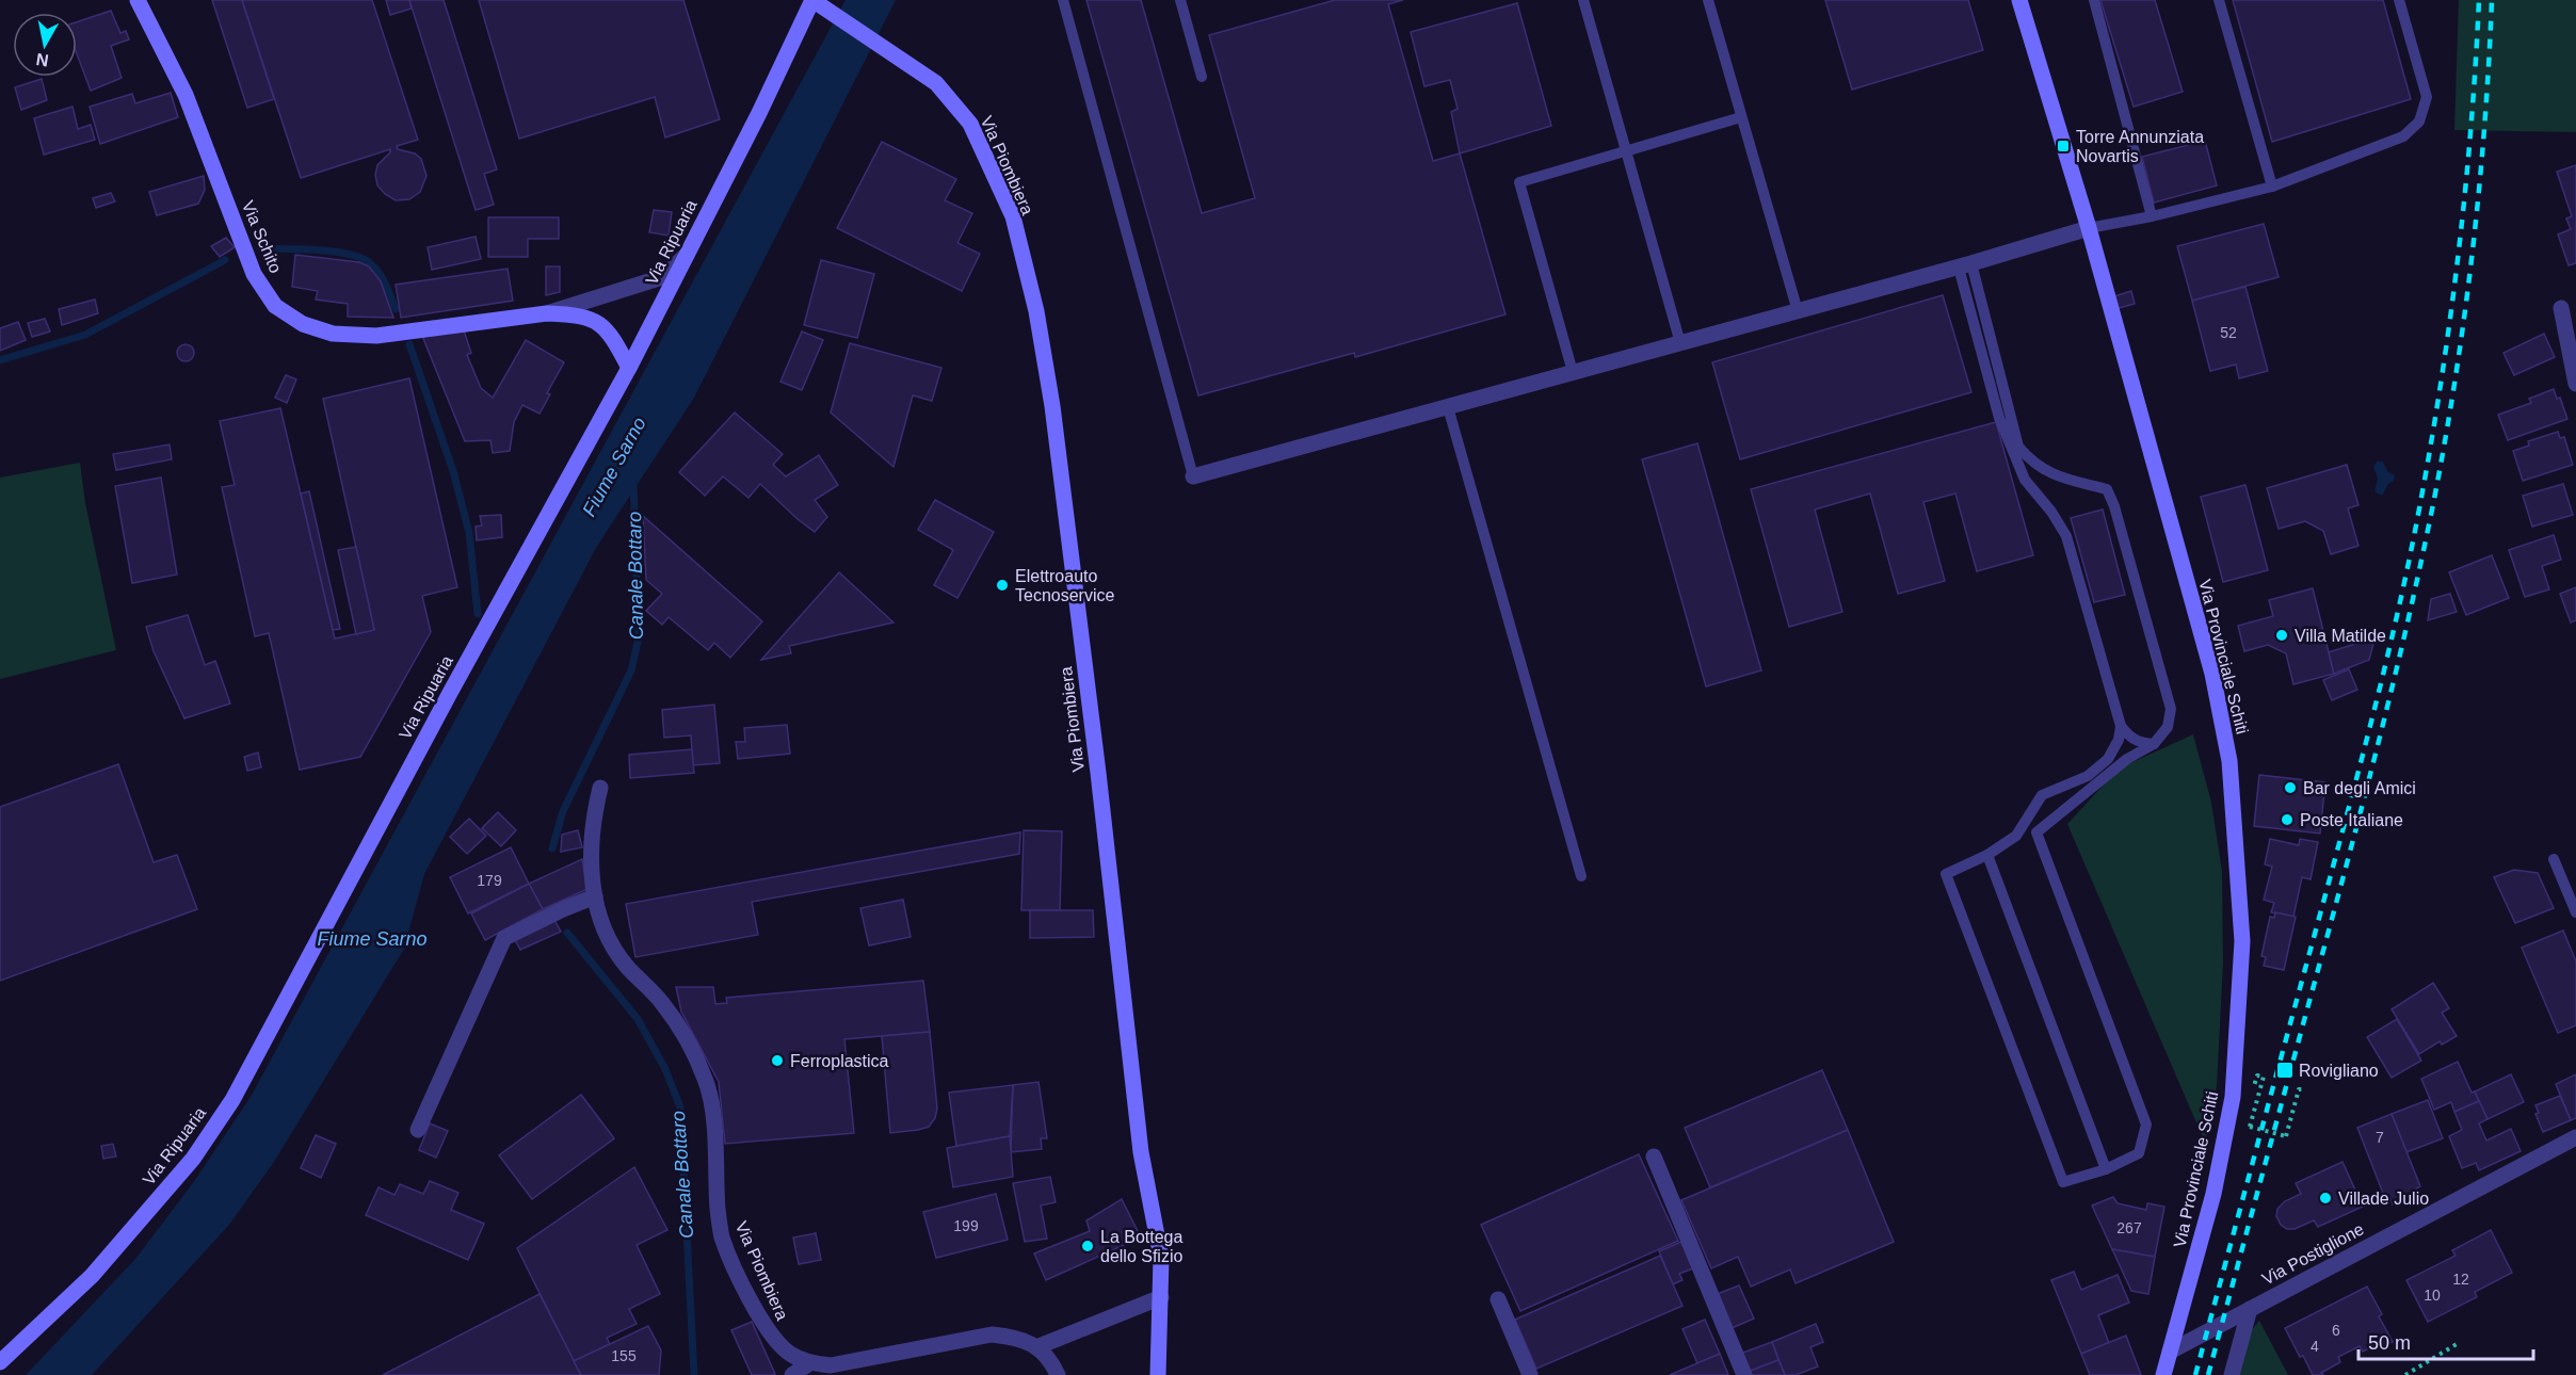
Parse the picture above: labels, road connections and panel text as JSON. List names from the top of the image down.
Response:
{
  "streets": {
    "street": [
      "Via Piombiera",
      "Via Schito",
      "Via Ripuaria",
      "Via Provinciale Schiti",
      "Via Postiglione"
    ]
  },
  "crossings": [
    ["Via Piombiera", "Via Ripuaria"],
    ["Via Schito", "Via Ripuaria"],
    ["Via Provinciale Schiti", "Via Postiglione"]
  ],
  "water": ["Fiume Sarno", "Canale Bottaro"],
  "places": {
    "transit": ["Torre Annunziata Novartis", "Rovigliano"],
    "other": [
      "Elettroauto Tecnoservice",
      "Villa Matilde",
      "Bar degli Amici",
      "Poste Italiane",
      "Ferroplastica",
      "Villade Julio",
      "La Bottega dello Sfizio"
    ]
  },
  "house_numbers": [
    "52",
    "179",
    "7",
    "199",
    "267",
    "12",
    "10",
    "6",
    "4",
    "155"
  ],
  "scale_bar": "50 m",
  "north": "bottom"
}
